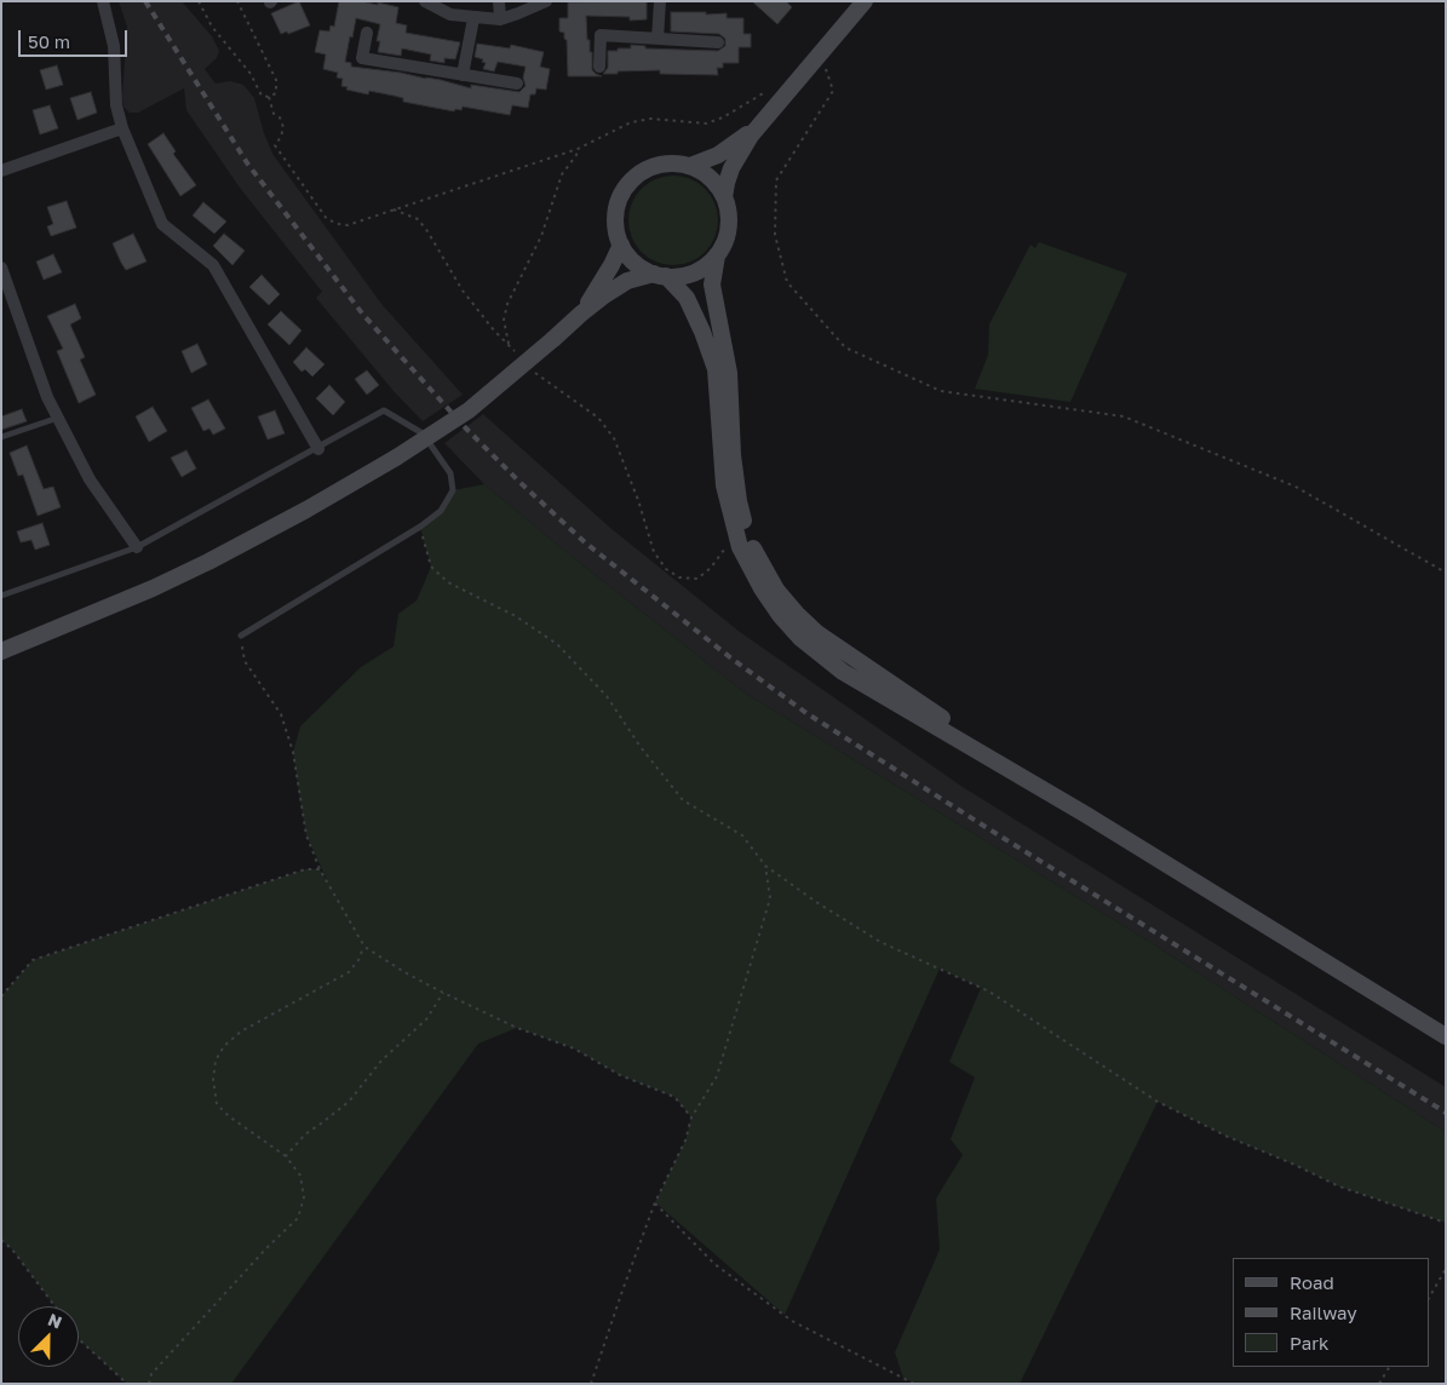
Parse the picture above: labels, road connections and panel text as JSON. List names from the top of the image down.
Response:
{
  "legend": ["Road", "Railway", "Park"],
  "scale_bar": "50 m",
  "north": "top right"
}
